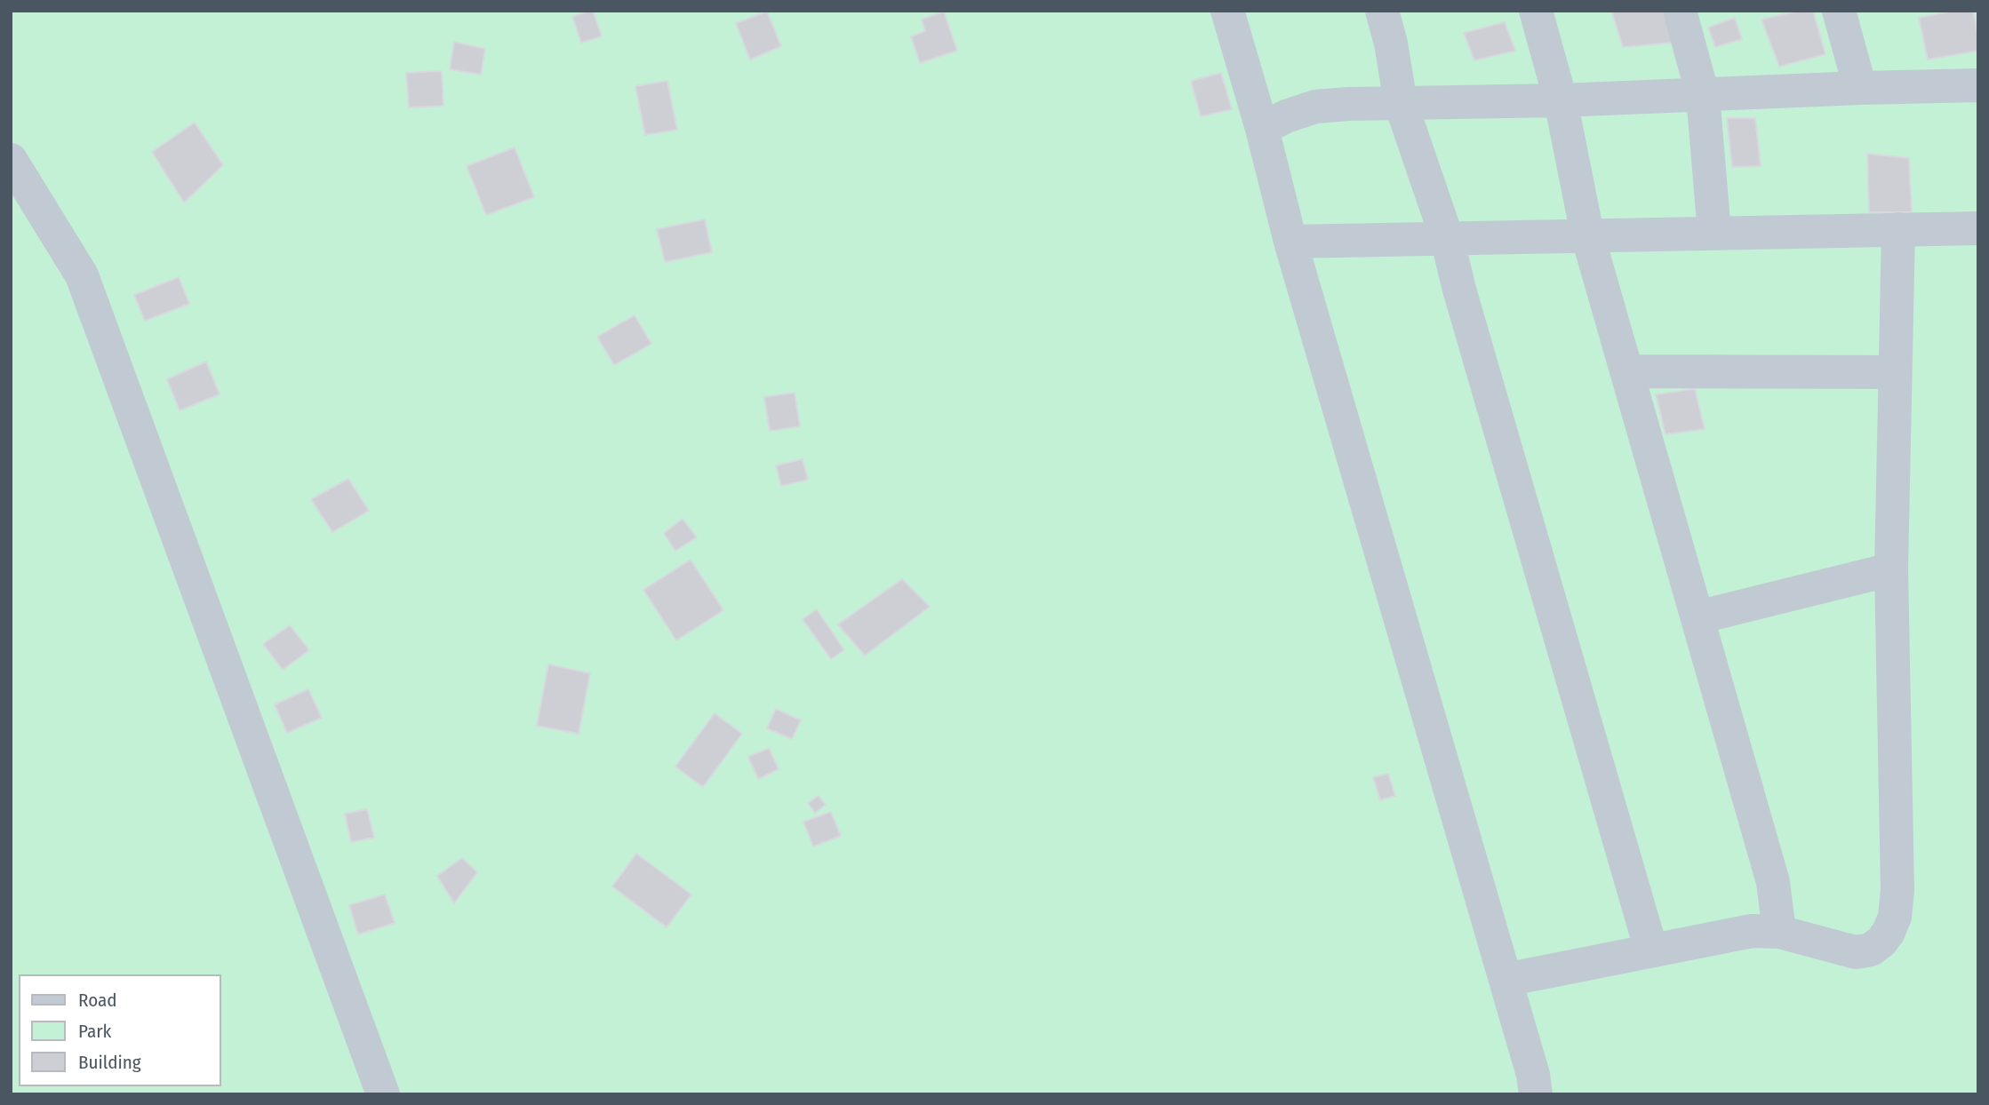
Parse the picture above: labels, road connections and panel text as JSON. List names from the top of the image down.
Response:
{
  "legend": ["Road", "Park", "Building"]
}
